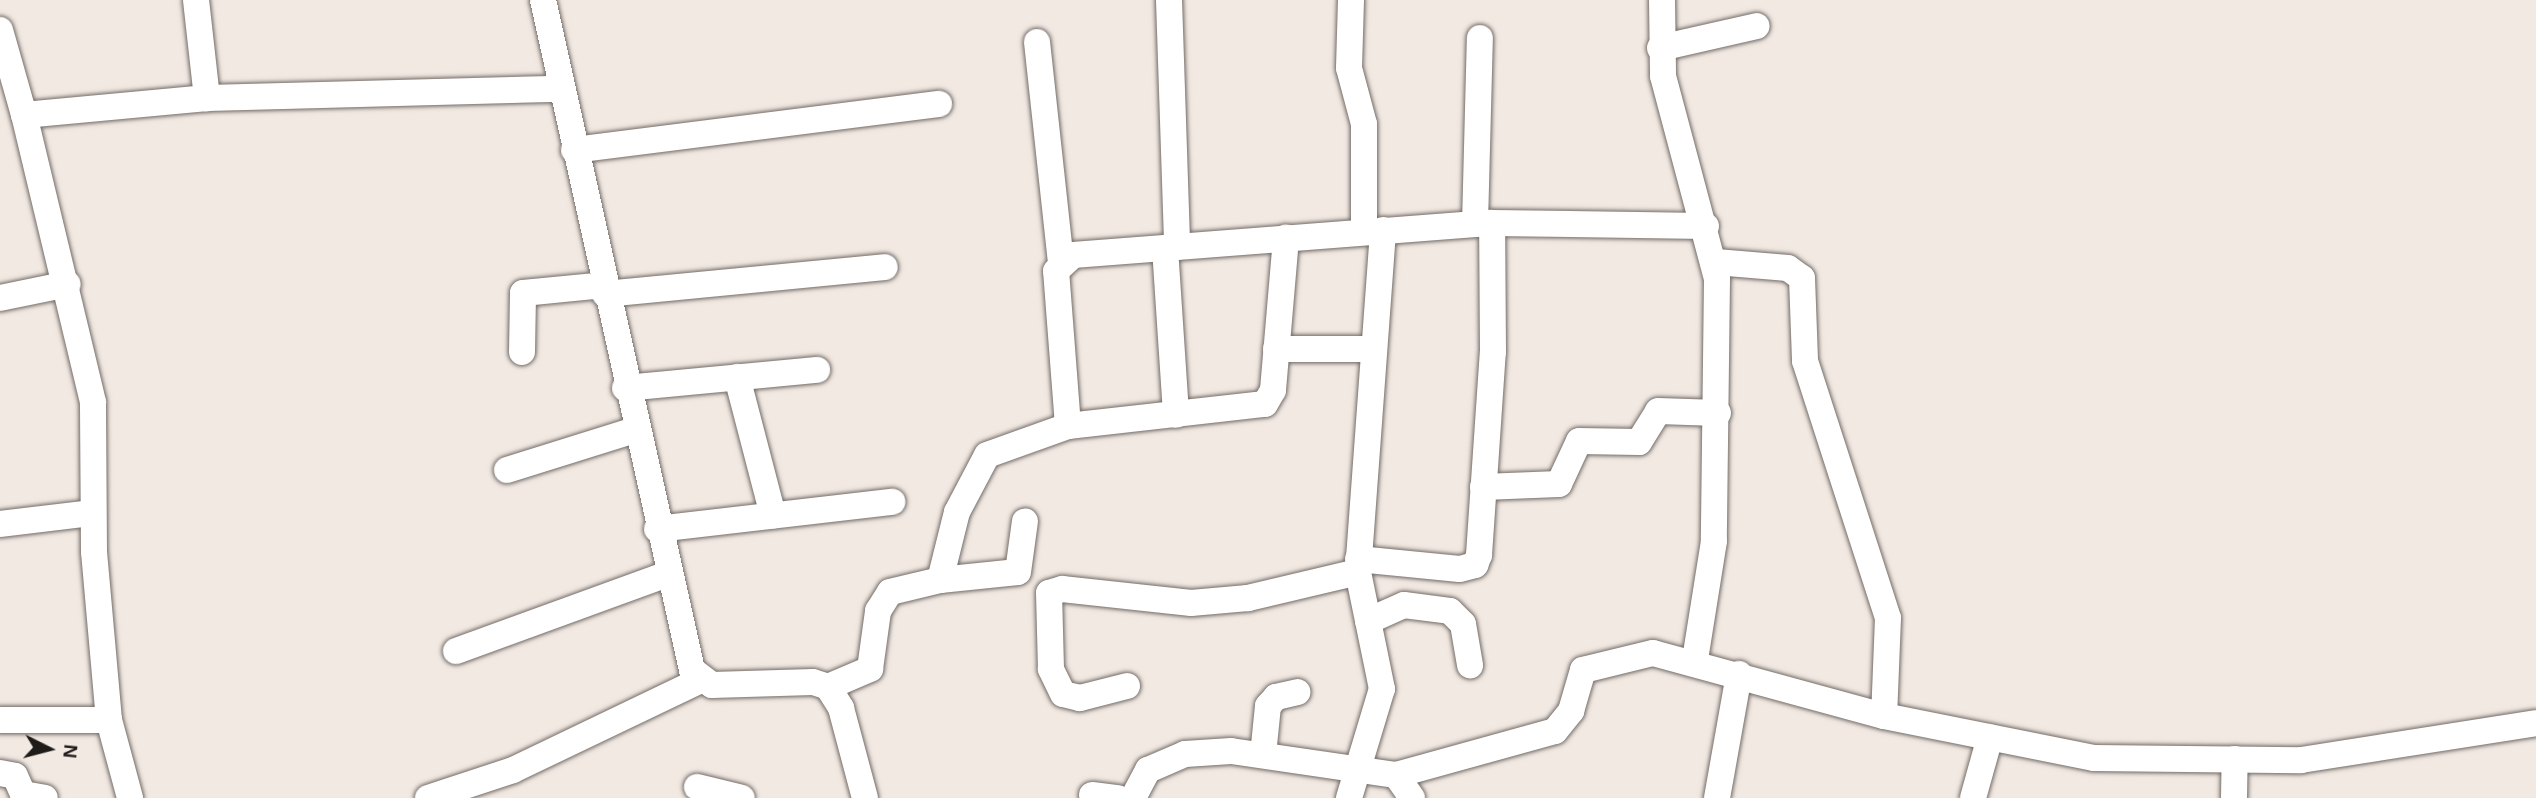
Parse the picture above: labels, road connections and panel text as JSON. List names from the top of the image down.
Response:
{
  "north": "right"
}
